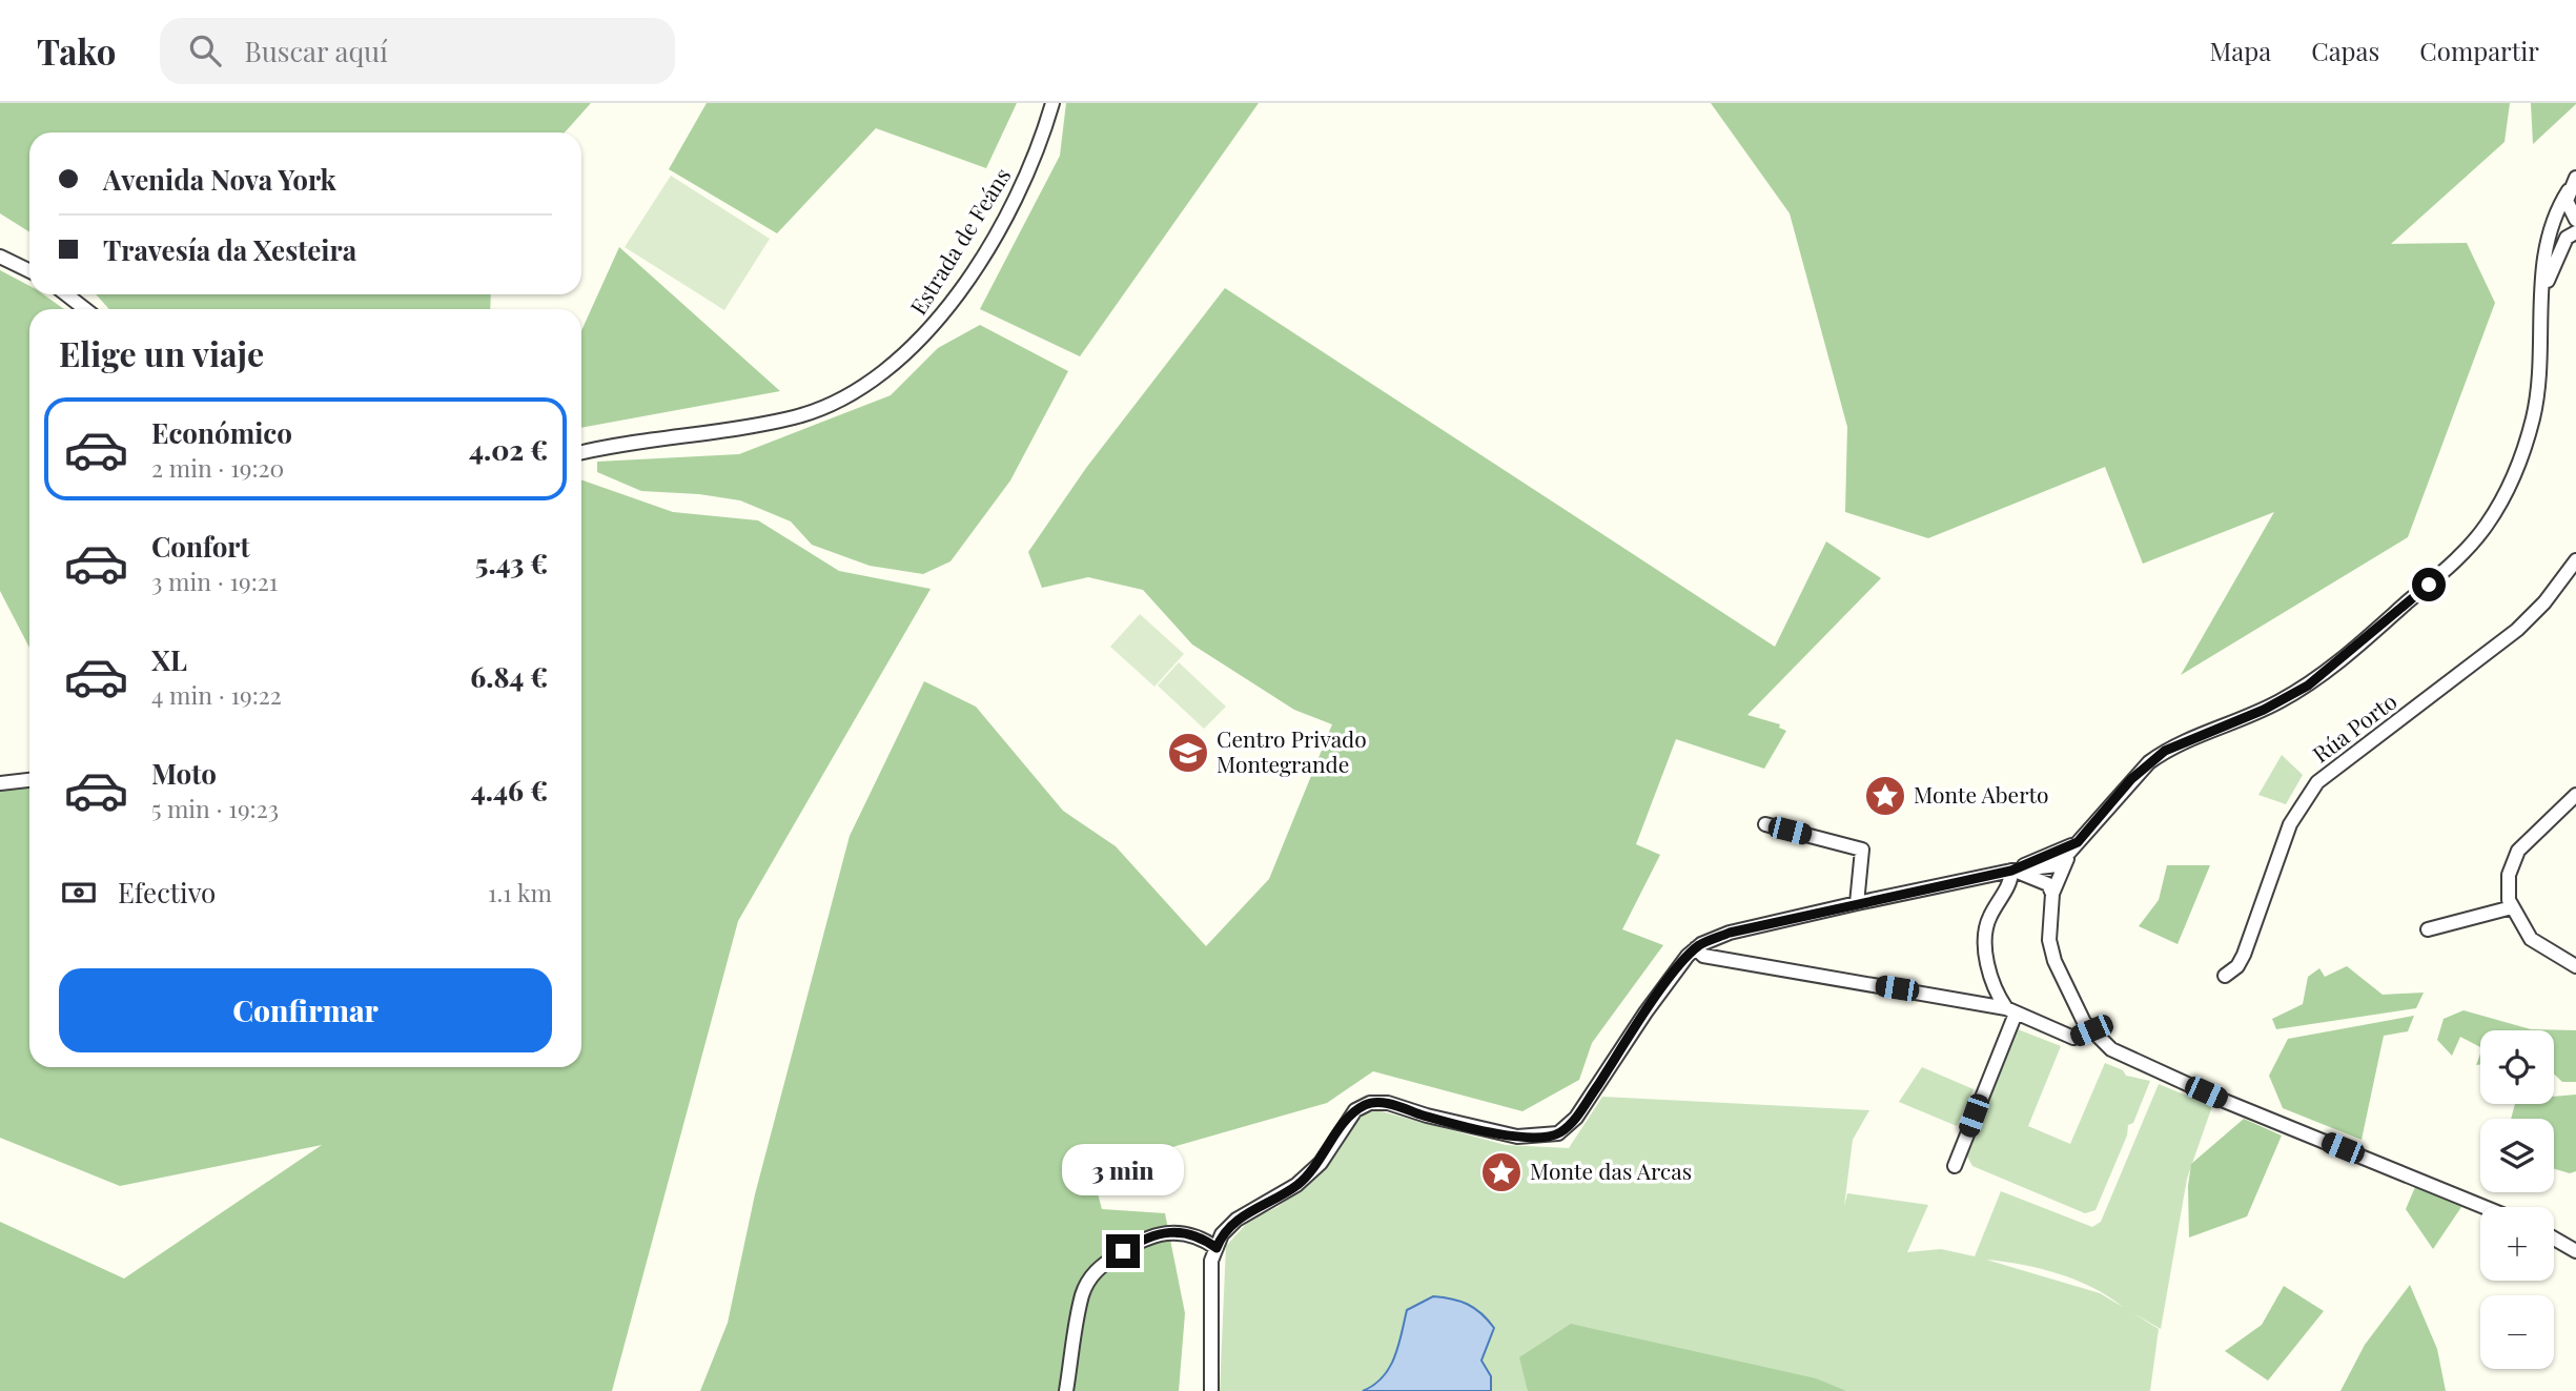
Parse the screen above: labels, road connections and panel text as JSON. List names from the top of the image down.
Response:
{
  "streets": {
    "street": ["Estrada de Feáns", "Rúa Porto"]
  },
  "places": {
    "school or university": ["Centro Privado Montegrande"],
    "place": ["Monte Aberto", "Monte das Arcas"]
  },
  "page": {
    "header": "Tako",
    "search": "Buscar aquí",
    "nav": ["Mapa", "Capas", "Compartir"],
    "banner": ["Avenida Nova York", "Travesía da Xesteira"],
    "heading": "Elige un viaje",
    "list": [
      {
        "name": "Económico",
        "note": "2 min · 19:20",
        "value": "4.02 €"
      },
      {
        "name": "Confort",
        "note": "3 min · 19:21",
        "value": "5.43 €"
      },
      {
        "name": "XL",
        "note": "4 min · 19:22",
        "value": "6.84 €"
      },
      {
        "name": "Moto",
        "note": "5 min · 19:23",
        "value": "4.46 €"
      }
    ],
    "pay": ["Efectivo", "1.1 km"],
    "buttons": "Confirmar",
    "map_buttons": ["+", "−"],
    "bubble": "3 min"
  }
}
